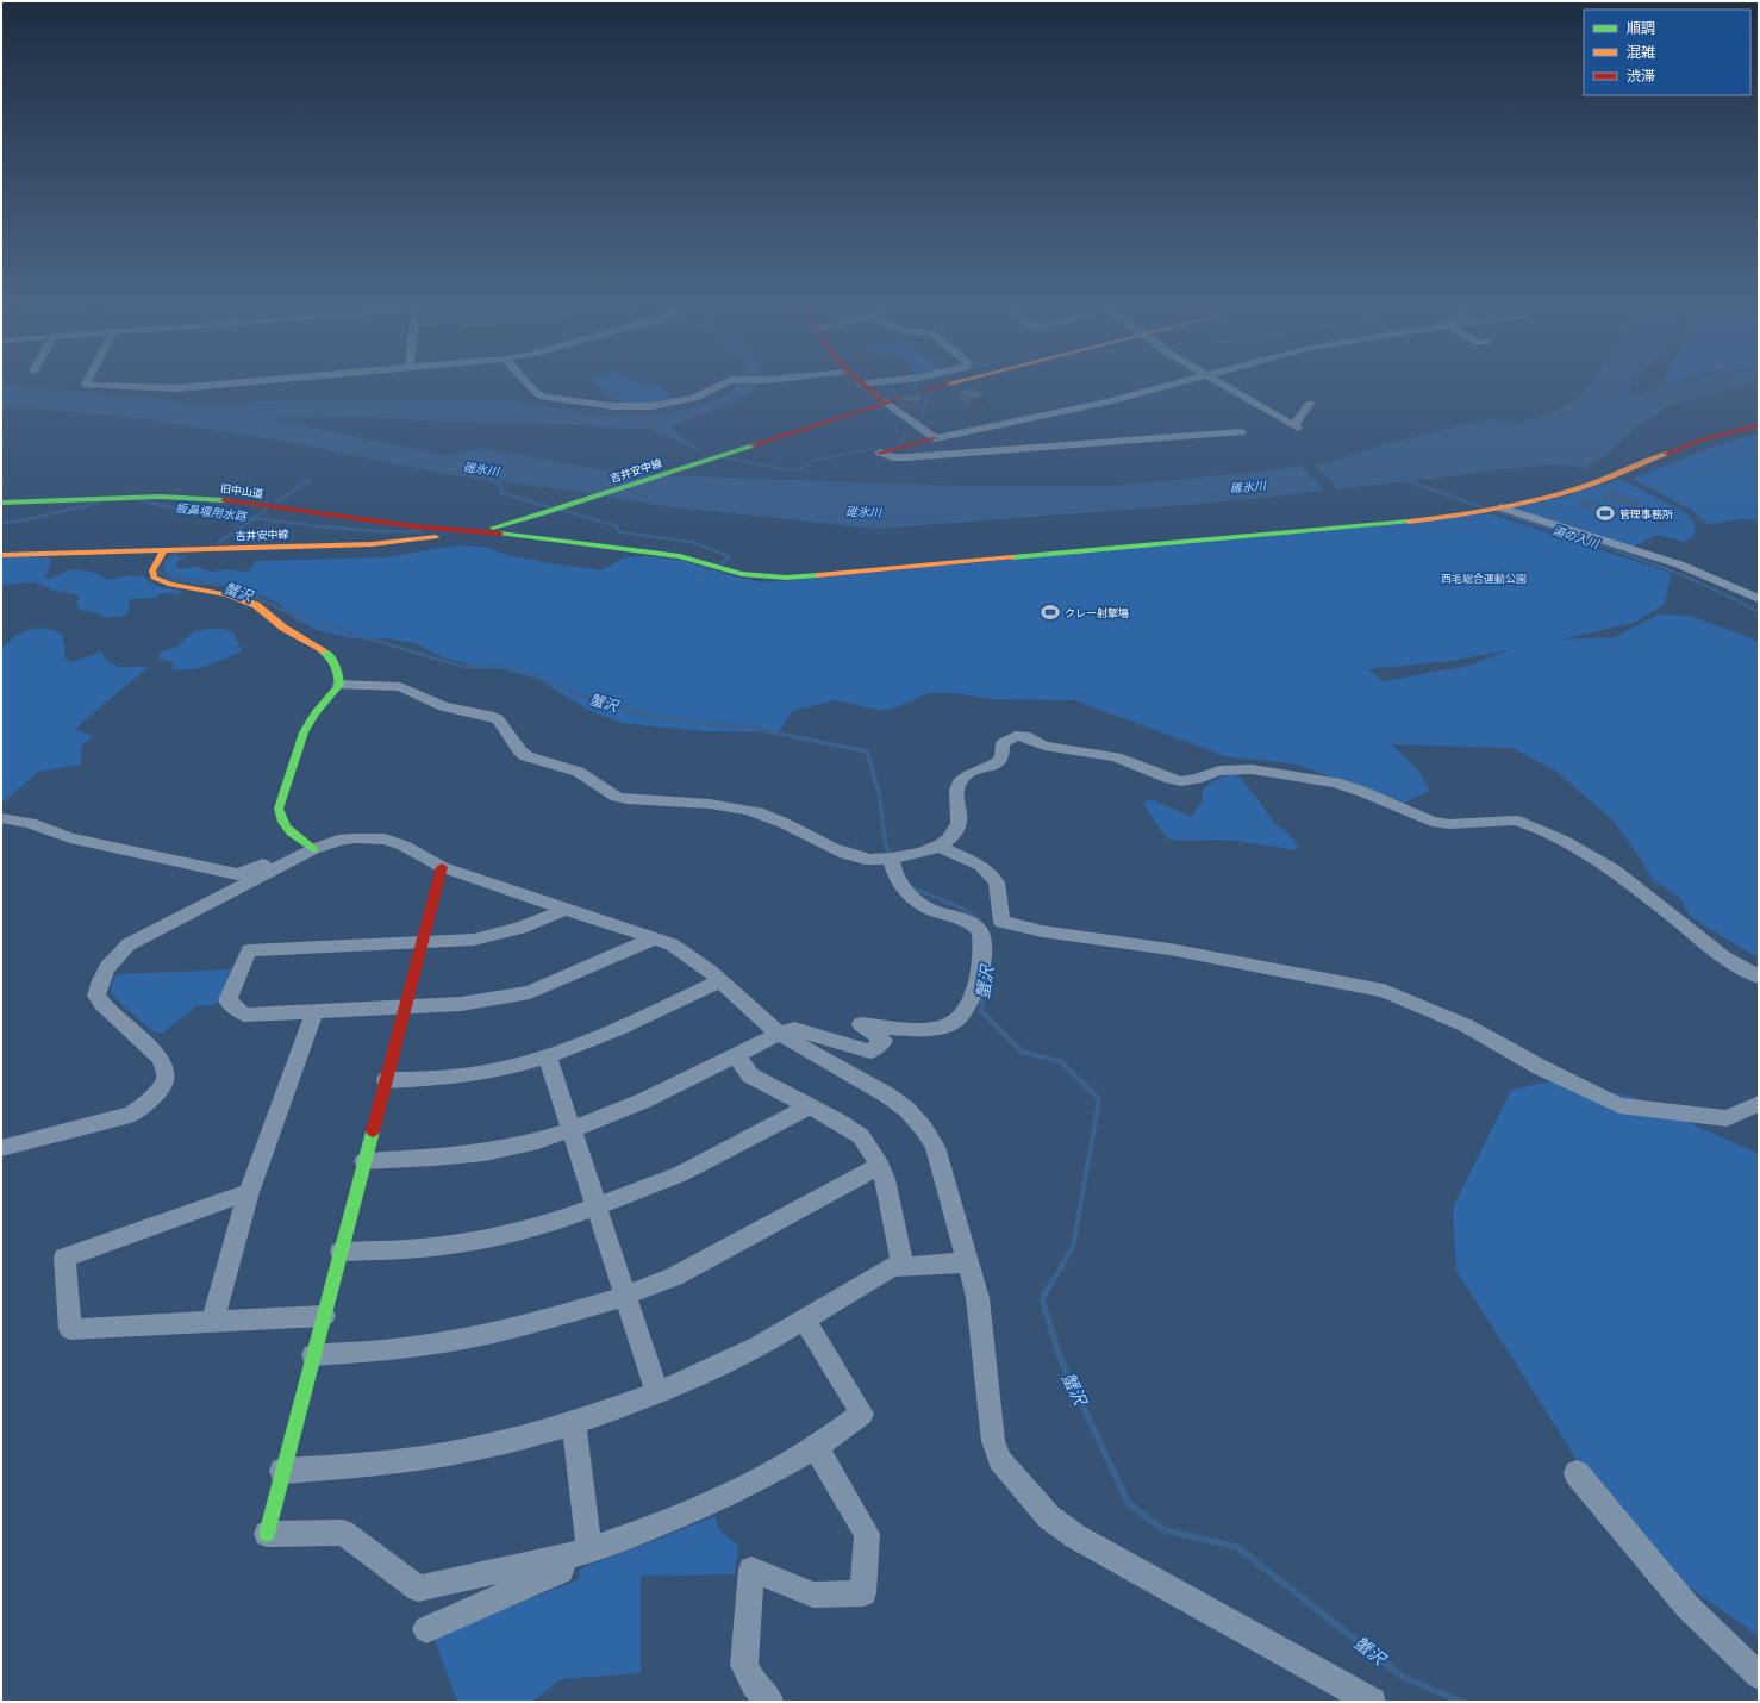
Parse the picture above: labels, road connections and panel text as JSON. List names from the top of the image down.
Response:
{
  "streets": {
    "main road": ["吉井安中線", "旧中山道"]
  },
  "crossings": [
    ["吉井安中線", "旧中山道"]
  ],
  "water": [
    "碓氷川",
    "板鼻堰用水路",
    "湯の入川",
    "蟹沢"
  ],
  "parks": ["西毛総合運動公園"],
  "places": {
    "sports": ["管理事務所", "クレー射撃場"]
  },
  "legend": ["順調", "混雑", "渋滞"]
}
